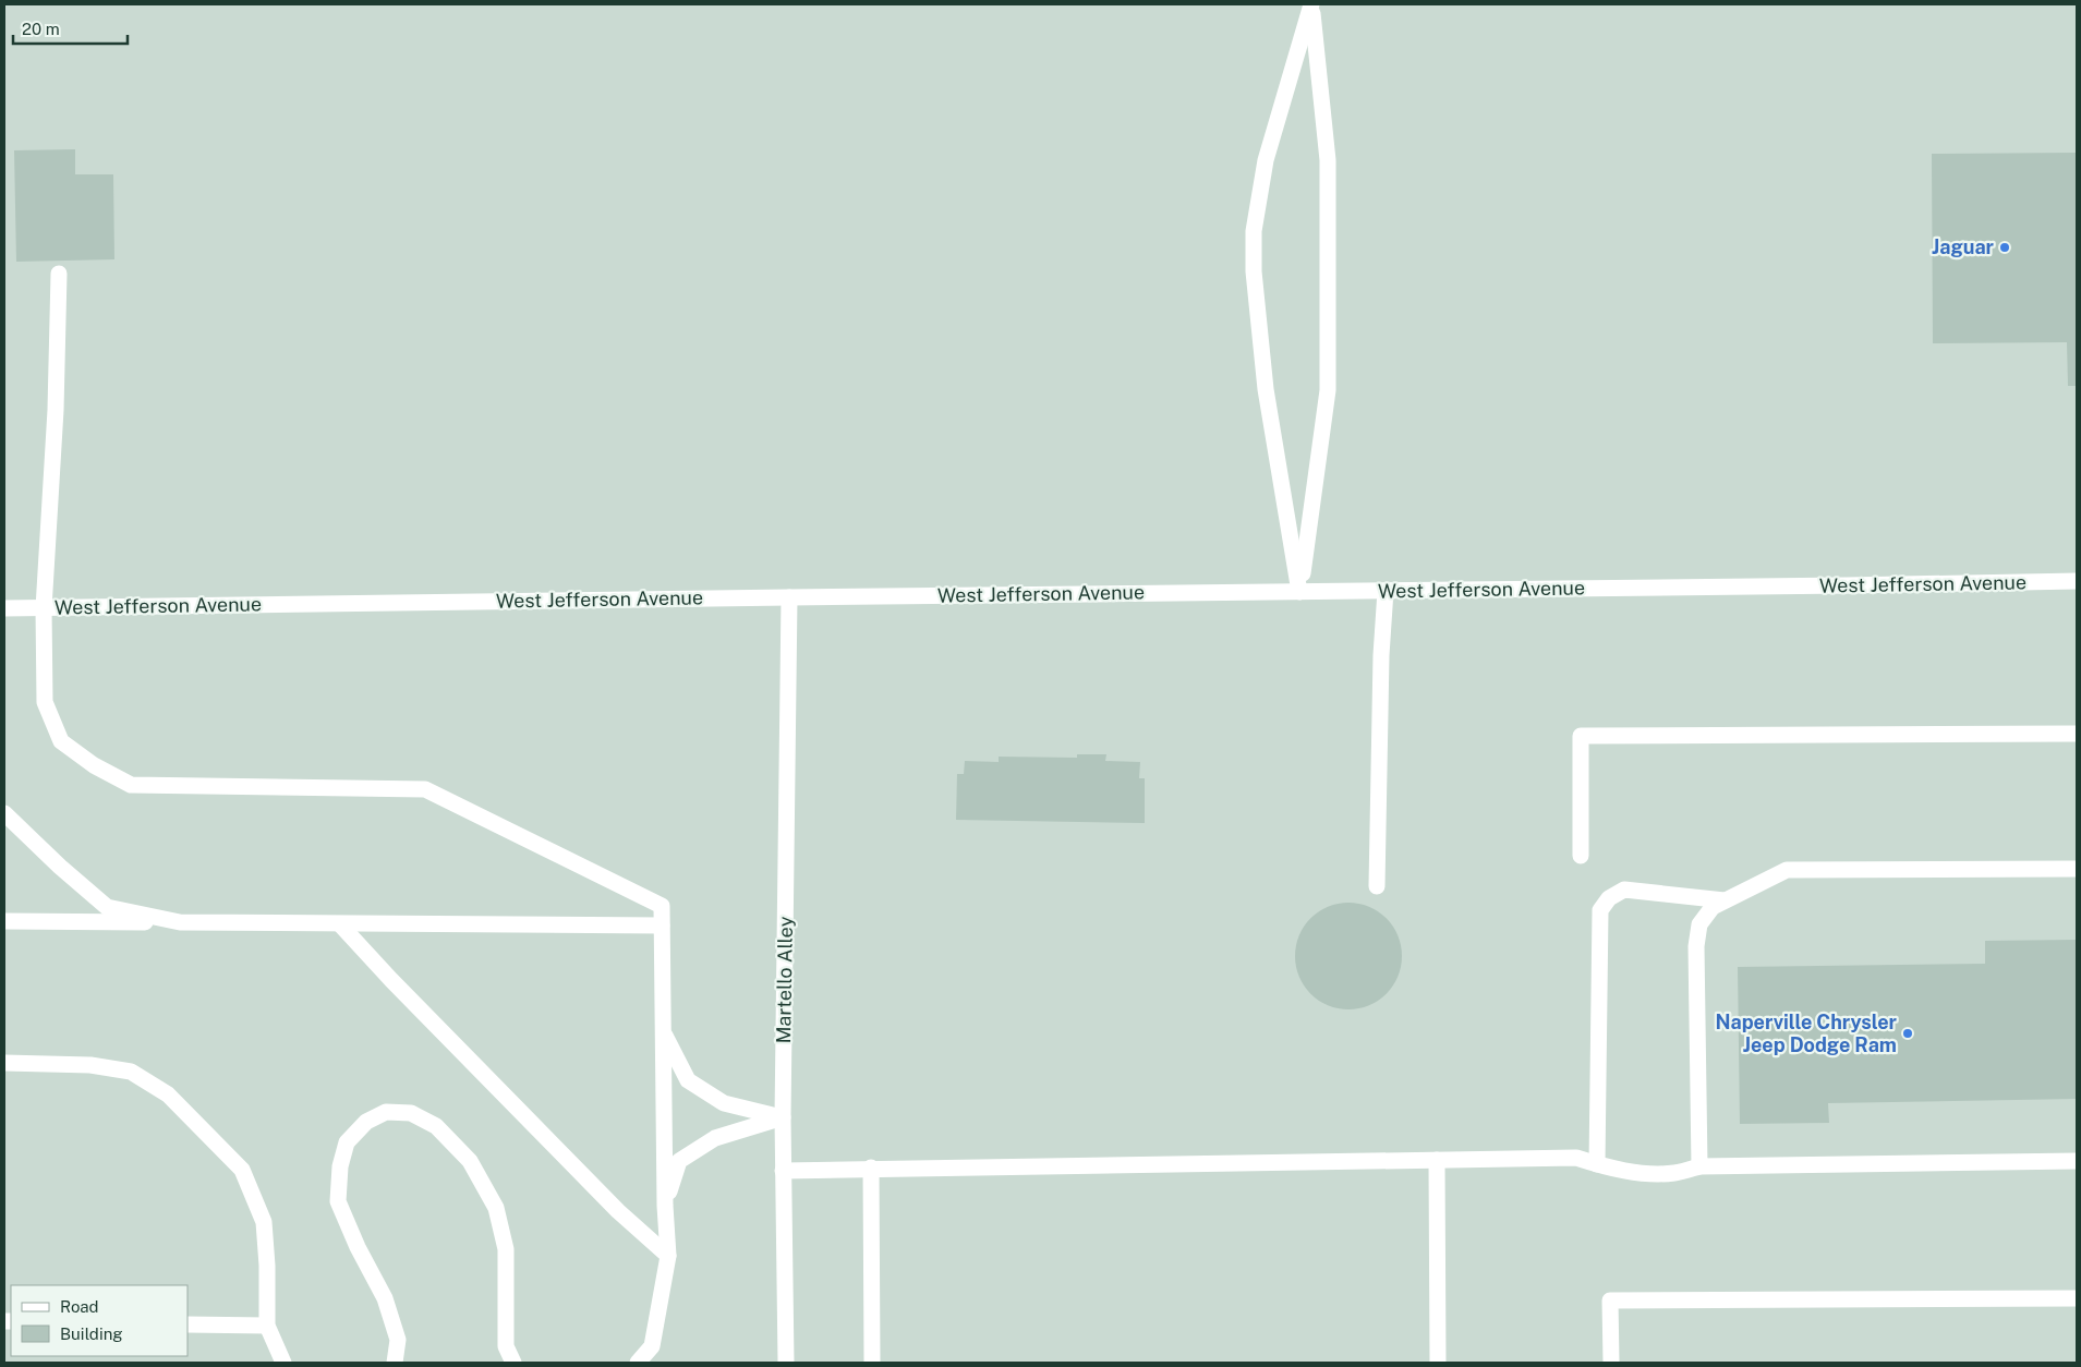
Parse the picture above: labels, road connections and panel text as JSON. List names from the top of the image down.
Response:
{
  "streets": {
    "street": ["West Jefferson Avenue", "Martello Alley"]
  },
  "crossings": [
    ["West Jefferson Avenue", "Martello Alley"]
  ],
  "places": ["Jaguar", "Naperville Chrysler Jeep Dodge Ram"],
  "legend": ["Road", "Building"],
  "scale_bar": "20 m"
}
